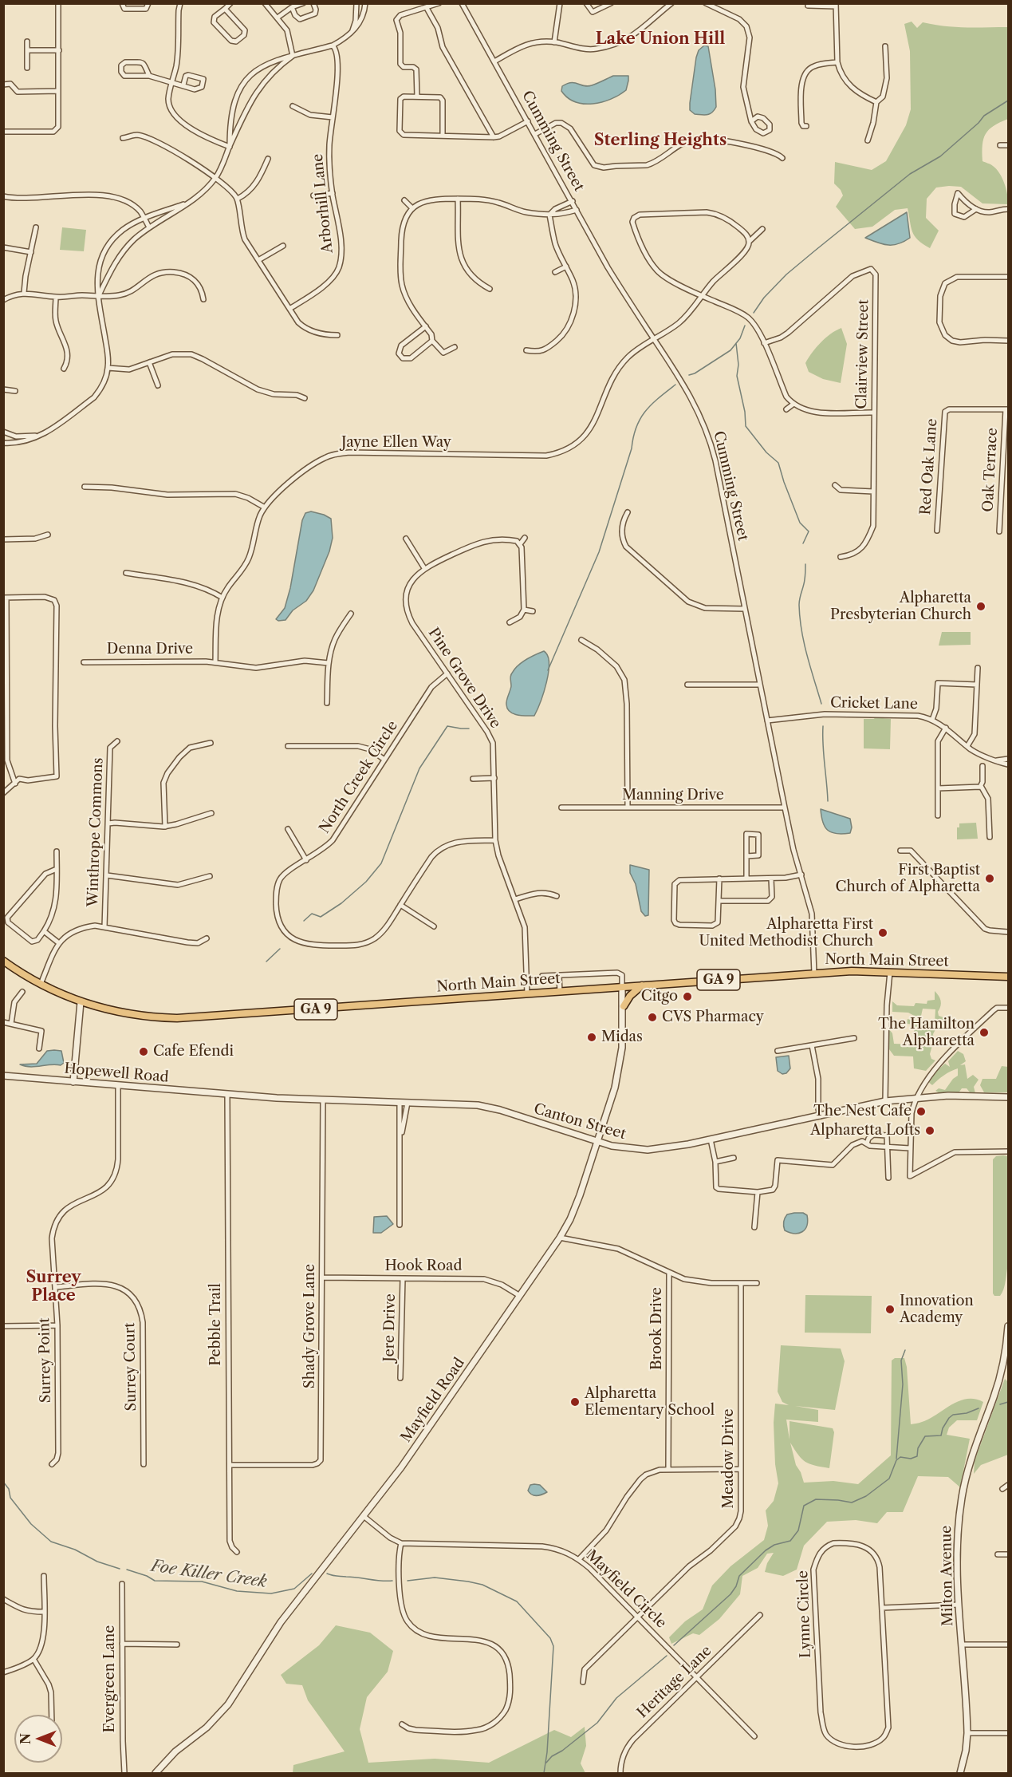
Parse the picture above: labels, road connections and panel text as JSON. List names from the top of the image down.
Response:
{
  "streets": {
    "main road": ["North Main Street", "GA 9"],
    "street": [
      "Cumming Street",
      "Arborhill Lane",
      "Clairview Street",
      "Jayne Ellen Way",
      "Red Oak Lane",
      "Oak Terrace",
      "Denna Drive",
      "Pine Grove Drive",
      "Cricket Lane",
      "North Creek Circle",
      "Manning Drive",
      "Winthrope Commons",
      "Hopewell Road",
      "Canton Street",
      "Hook Road",
      "Pebble Trail",
      "Shady Grove Lane",
      "Jere Drive",
      "Brook Drive",
      "Surrey Point",
      "Surrey Court",
      "Mayfield Road",
      "Meadow Drive",
      "Milton Avenue",
      "Mayfield Circle",
      "Lynne Circle",
      "Evergreen Lane",
      "Heritage Lane"
    ]
  },
  "crossings": [
    ["Cumming Street", "Jayne Ellen Way"],
    ["Cumming Street", "Cricket Lane"],
    ["Cumming Street", "Manning Drive"],
    ["Cumming Street", "North Main Street"],
    ["Jayne Ellen Way", "Denna Drive"],
    ["Red Oak Lane", "Oak Terrace"],
    ["Pine Grove Drive", "North Creek Circle"],
    ["Pine Grove Drive", "North Main Street"],
    ["North Main Street", "Mayfield Road"],
    ["Hopewell Road", "Canton Street"],
    ["Hopewell Road", "Pebble Trail"],
    ["Hopewell Road", "Surrey Point"],
    ["Canton Street", "Pebble Trail"],
    ["Canton Street", "Shady Grove Lane"],
    ["Canton Street", "Mayfield Road"],
    ["Hook Road", "Shady Grove Lane"],
    ["Hook Road", "Jere Drive"],
    ["Hook Road", "Mayfield Road"],
    ["Pebble Trail", "Shady Grove Lane"],
    ["Surrey Point", "Surrey Court"],
    ["Meadow Drive", "Mayfield Circle"],
    ["Mayfield Circle", "Heritage Lane"]
  ],
  "districts": ["Lake Union Hill", "Sterling Heights", "Surrey Place"],
  "water": ["Foe Killer Creek"],
  "places": [
    "Alpharetta Presbyterian Church",
    "First Baptist Church of Alpharetta",
    "Alpharetta First United Methodist Church",
    "Citgo",
    "CVS Pharmacy",
    "The Hamilton Alpharetta",
    "Midas",
    "Cafe Efendi",
    "The Nest Cafe",
    "Alpharetta Lofts",
    "Innovation Academy",
    "Alpharetta Elementary School"
  ],
  "north": "left"
}
